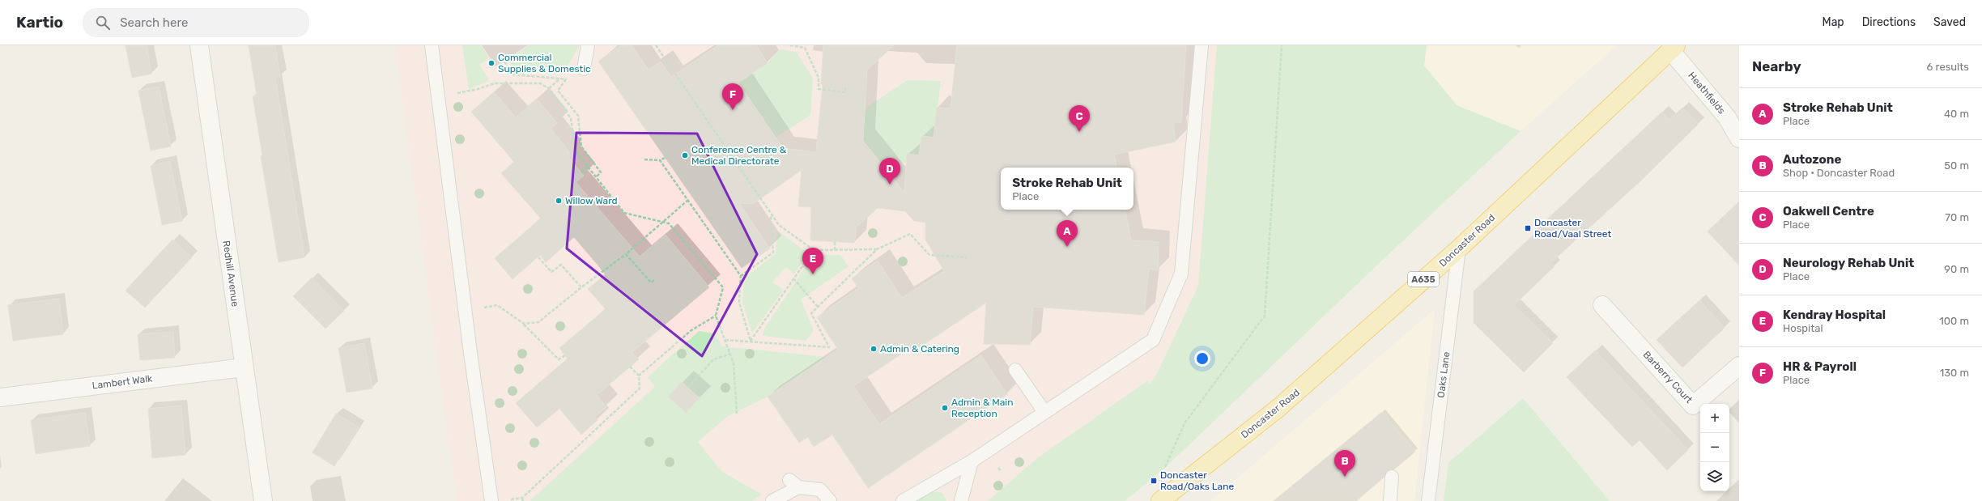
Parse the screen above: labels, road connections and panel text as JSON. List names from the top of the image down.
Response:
{
  "streets": {
    "highway": ["Doncaster Road", "A635"],
    "street": [
      "Heathfields",
      "Redhill Avenue",
      "Barberry Court",
      "Lambert Walk"
    ],
    "lane": ["Oaks Lane"]
  },
  "crossings": [
    ["Heathfields", "Doncaster Road"],
    ["Doncaster Road", "Oaks Lane"],
    ["Redhill Avenue", "Lambert Walk"]
  ],
  "places": {
    "other": [
      "Commercial Supplies & Domestic",
      "Conference Centre & Medical Directorate",
      "Willow Ward",
      "Admin & Catering",
      "Admin & Main Reception"
    ],
    "transit": ["Doncaster Road/Vaal Street", "Doncaster Road/Oaks Lane"]
  },
  "page": {
    "header": "Kartio",
    "search": "Search here",
    "nav": ["Map", "Directions", "Saved"],
    "heading": ["Nearby", "6 results"],
    "pins": [
      "F",
      "C",
      "D",
      "A",
      "E",
      "B"
    ],
    "list": [
      {
        "mark": "A",
        "name": "Stroke Rehab Unit",
        "note": "Place",
        "value": "40 m"
      },
      {
        "mark": "B",
        "name": "Autozone",
        "note": "Shop · Doncaster Road",
        "value": "50 m"
      },
      {
        "mark": "C",
        "name": "Oakwell Centre",
        "note": "Place",
        "value": "70 m"
      },
      {
        "mark": "D",
        "name": "Neurology Rehab Unit",
        "note": "Place",
        "value": "90 m"
      },
      {
        "mark": "E",
        "name": "Kendray Hospital",
        "note": "Hospital",
        "value": "100 m"
      },
      {
        "mark": "F",
        "name": "HR & Payroll",
        "note": "Place",
        "value": "130 m"
      }
    ],
    "popup": ["Stroke Rehab Unit", "Place"],
    "map_buttons": ["+", "−"]
  }
}
